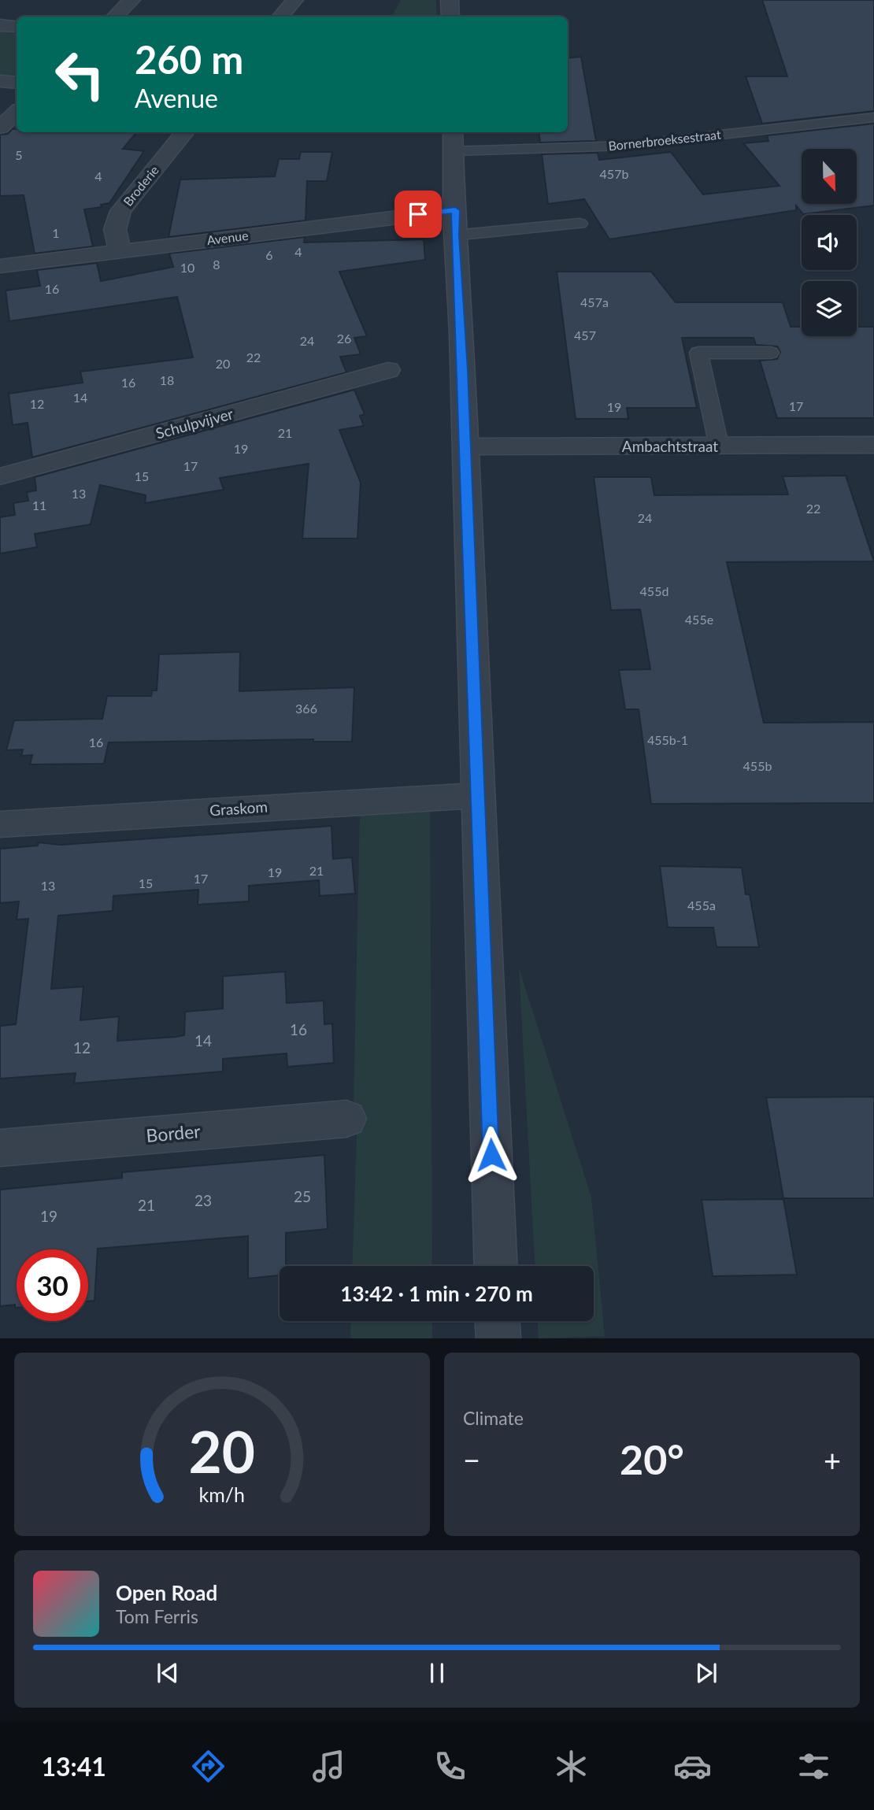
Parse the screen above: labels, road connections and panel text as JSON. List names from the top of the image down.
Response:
{
  "streets": {
    "street": [
      "Broderie",
      "Avenue",
      "Schulpvijver",
      "Ambachtstraat",
      "Graskom",
      "Border"
    ],
    "lane": ["Bornerbroeksestraat"]
  },
  "crossings": [
    ["Broderie", "Avenue"]
  ],
  "house_numbers": [
    "5",
    "457b",
    "4",
    "1",
    "4",
    "6",
    "8",
    "10",
    "16",
    "457a",
    "457",
    "26",
    "24",
    "22",
    "20",
    "18",
    "16",
    "14",
    "12",
    "17",
    "19",
    "21",
    "19",
    "17",
    "15",
    "13",
    "11",
    "22",
    "24",
    "455d",
    "455e",
    "366",
    "455b-1",
    "16",
    "455b",
    "21",
    "19",
    "17",
    "15",
    "13",
    "455a",
    "16",
    "14",
    "12",
    "25",
    "23",
    "21",
    "19"
  ],
  "north": "bottom",
  "page": {
    "turn": ["260 m", "Avenue"],
    "limit": "30",
    "trip": "13:42 · 1 min · 270 m",
    "tile": "Climate",
    "heat": ["−", "20°", "+"],
    "song": ["Open Road", "Tom Ferris"],
    "tabs": "13:41",
    "gauge": ["20", "km/h"]
  }
}
